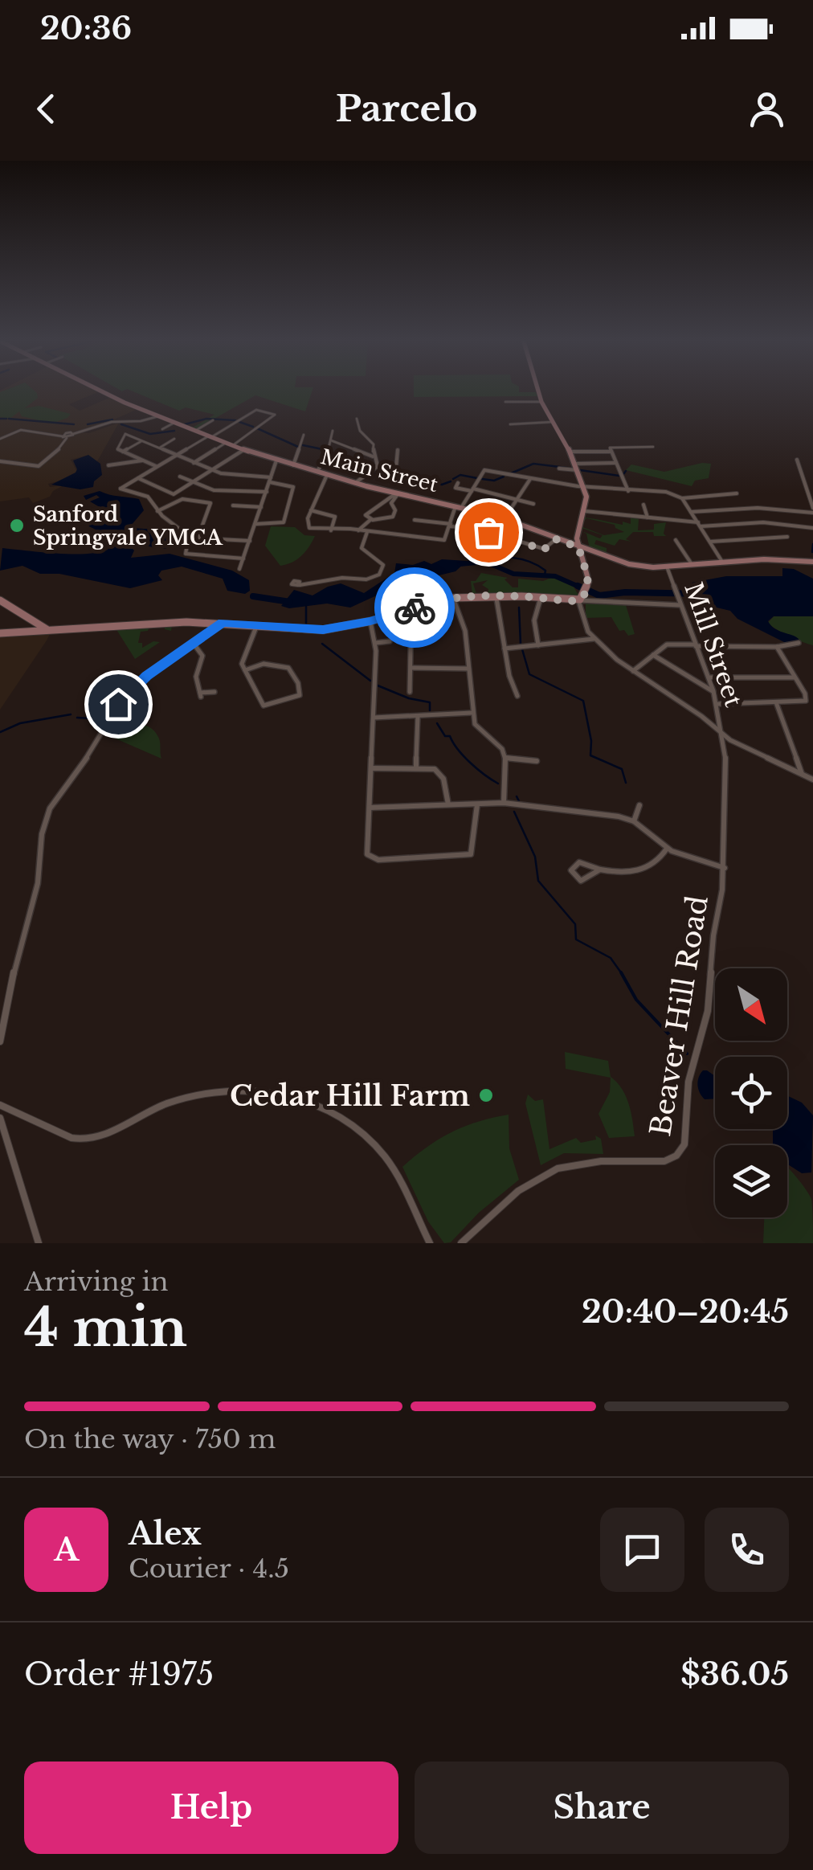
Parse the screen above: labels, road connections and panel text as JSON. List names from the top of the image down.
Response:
{
  "streets": {
    "main road": ["Main Street"],
    "street": ["Mill Street", "Beaver Hill Road"]
  },
  "crossings": [
    ["Main Street", "Mill Street"],
    ["Mill Street", "Beaver Hill Road"]
  ],
  "places": ["Sanford Springvale YMCA", "Cedar Hill Farm"],
  "north": "bottom right",
  "page": {
    "status": "20:36",
    "header": "Parcelo",
    "heading": ["4 min", "Arriving in", "20:40–20:45"],
    "panel": [
      "Alex",
      "Courier · 4.5",
      "Order #1975",
      "$36.05"
    ],
    "bar": "On the way · 750 m",
    "round": "A",
    "buttons": ["Help", "Share"]
  }
}
